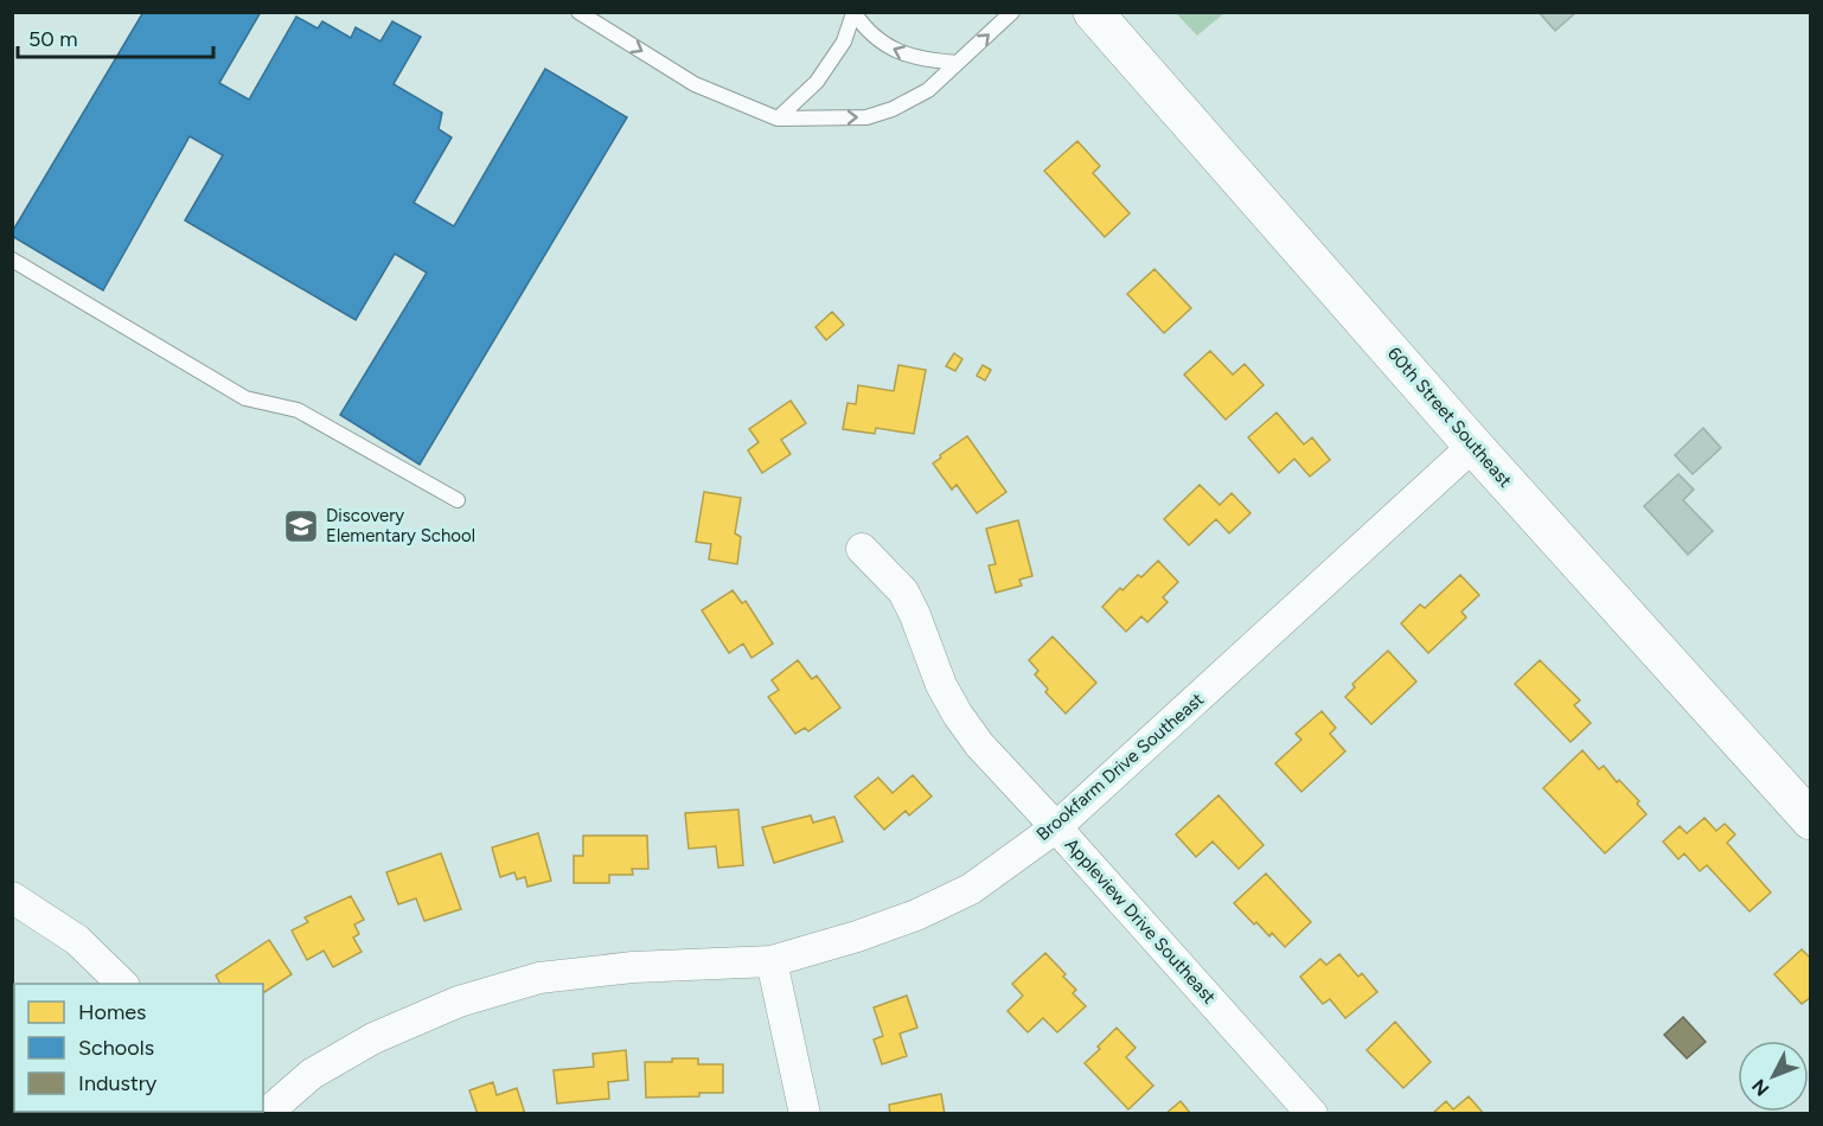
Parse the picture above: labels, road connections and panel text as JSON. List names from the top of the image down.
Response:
{
  "streets": {
    "main road": ["60th Street Southeast"],
    "street": ["Brookfarm Drive Southeast", "Appleview Drive Southeast"]
  },
  "crossings": [
    ["60th Street Southeast", "Brookfarm Drive Southeast"],
    ["Brookfarm Drive Southeast", "Appleview Drive Southeast"]
  ],
  "places": {
    "school or university": ["Discovery Elementary School"]
  },
  "legend": ["Homes", "Schools", "Industry"],
  "scale_bar": "50 m",
  "north": "bottom left"
}
